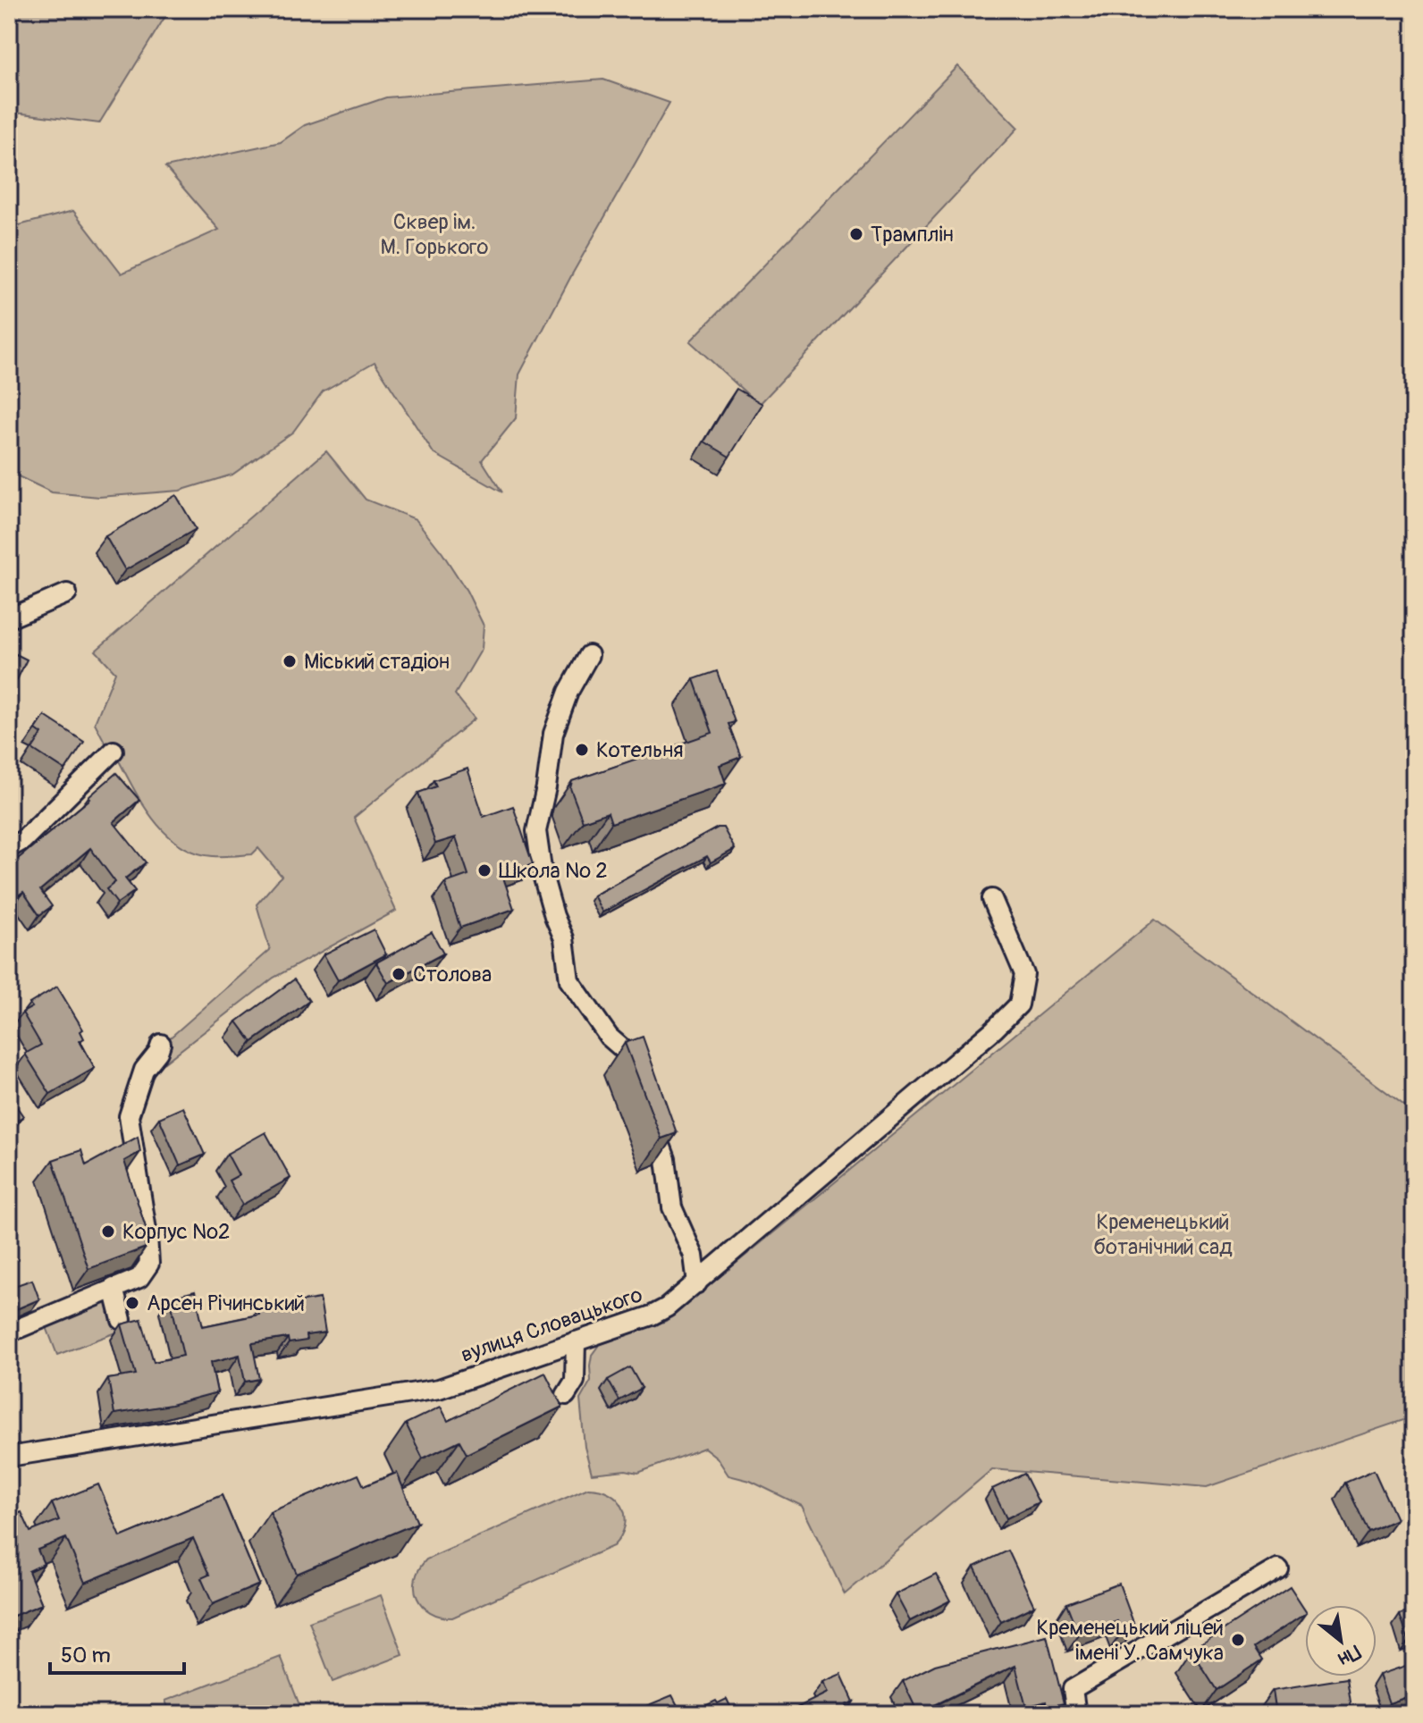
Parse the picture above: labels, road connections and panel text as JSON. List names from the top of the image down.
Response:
{
  "streets": {
    "street": ["вулиця Словацького"]
  },
  "parks": ["Сквер ім. М. Горького", "Кременецький ботанічний сад"],
  "places": [
    "Трамплін",
    "Міський стадіон",
    "Котельня",
    "Школа № 2",
    "Столова",
    "Корпус №2",
    "Арсен Річинський",
    "Кременецький ліцей імені У. Самчука"
  ],
  "scale_bar": "50 m",
  "north": "bottom right"
}
